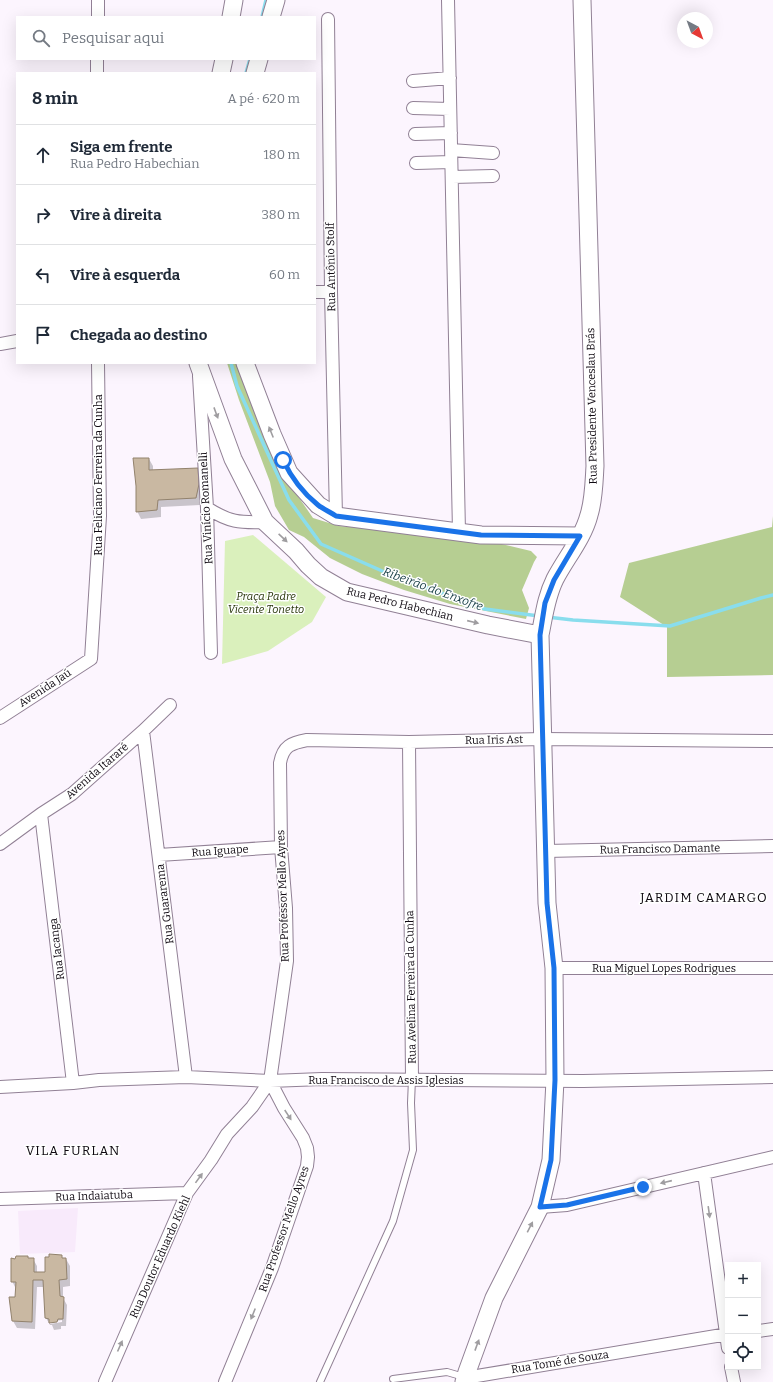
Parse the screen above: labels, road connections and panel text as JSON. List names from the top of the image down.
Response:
{
  "streets": {
    "street": [
      "Rua Antônio Stolf",
      "Rua Presidente Venceslau Brás",
      "Rua Feliciano Ferreira da Cunha",
      "Rua Vinício Romanelli",
      "Rua Pedro Habechian",
      "Avenida Jaú",
      "Rua Iris Ast",
      "Avenida Itararé",
      "Rua Francisco Damante",
      "Rua Iguape",
      "Rua Professor Mello Ayres",
      "Rua Guararema",
      "Rua Iacanga",
      "Rua Miguel Lopes Rodrigues",
      "Rua Avelina Ferreira da Cunha",
      "Rua Francisco de Assis Iglesias",
      "Rua Indaiatuba",
      "Rua Doutor Eduardo Kiehl",
      "Rua Tomé de Souza"
    ]
  },
  "crossings": [
    ["Rua Presidente Venceslau Brás", "Rua Pedro Habechian"],
    ["Rua Presidente Venceslau Brás", "Rua Iris Ast"],
    ["Rua Presidente Venceslau Brás", "Rua Francisco Damante"],
    ["Rua Presidente Venceslau Brás", "Rua Miguel Lopes Rodrigues"],
    ["Rua Presidente Venceslau Brás", "Rua Francisco de Assis Iglesias"],
    ["Rua Presidente Venceslau Brás", "Rua Tomé de Souza"],
    ["Rua Feliciano Ferreira da Cunha", "Avenida Jaú"],
    ["Rua Iris Ast", "Rua Professor Mello Ayres"],
    ["Rua Iris Ast", "Rua Avelina Ferreira da Cunha"],
    ["Avenida Itararé", "Rua Guararema"],
    ["Avenida Itararé", "Rua Iacanga"],
    ["Rua Iguape", "Rua Professor Mello Ayres"],
    ["Rua Iguape", "Rua Guararema"],
    ["Rua Professor Mello Ayres", "Rua Francisco de Assis Iglesias"],
    ["Rua Professor Mello Ayres", "Rua Doutor Eduardo Kiehl"],
    ["Rua Guararema", "Rua Francisco de Assis Iglesias"],
    ["Rua Iacanga", "Rua Francisco de Assis Iglesias"],
    ["Rua Avelina Ferreira da Cunha", "Rua Francisco de Assis Iglesias"],
    ["Rua Francisco de Assis Iglesias", "Rua Doutor Eduardo Kiehl"],
    ["Rua Indaiatuba", "Rua Doutor Eduardo Kiehl"]
  ],
  "one_way": ["Rua Professor Mello Ayres", "Rua Doutor Eduardo Kiehl"],
  "districts": ["JARDIM CAMARGO", "VILA FURLAN"],
  "water": ["Ribeirão do Enxofre"],
  "parks": ["Praça Padre Vicente Tonetto"],
  "north": "bottom right",
  "page": {
    "search": "Pesquisar aqui",
    "heading": ["8 min", "A pé · 620 m"],
    "list": [
      ["Siga em frente", "Rua Pedro Habechian", "180 m"],
      ["Vire à direita", "380 m"],
      ["Vire à esquerda", "60 m"],
      "Chegada ao destino"
    ],
    "map_buttons": ["+", "−"]
  }
}
